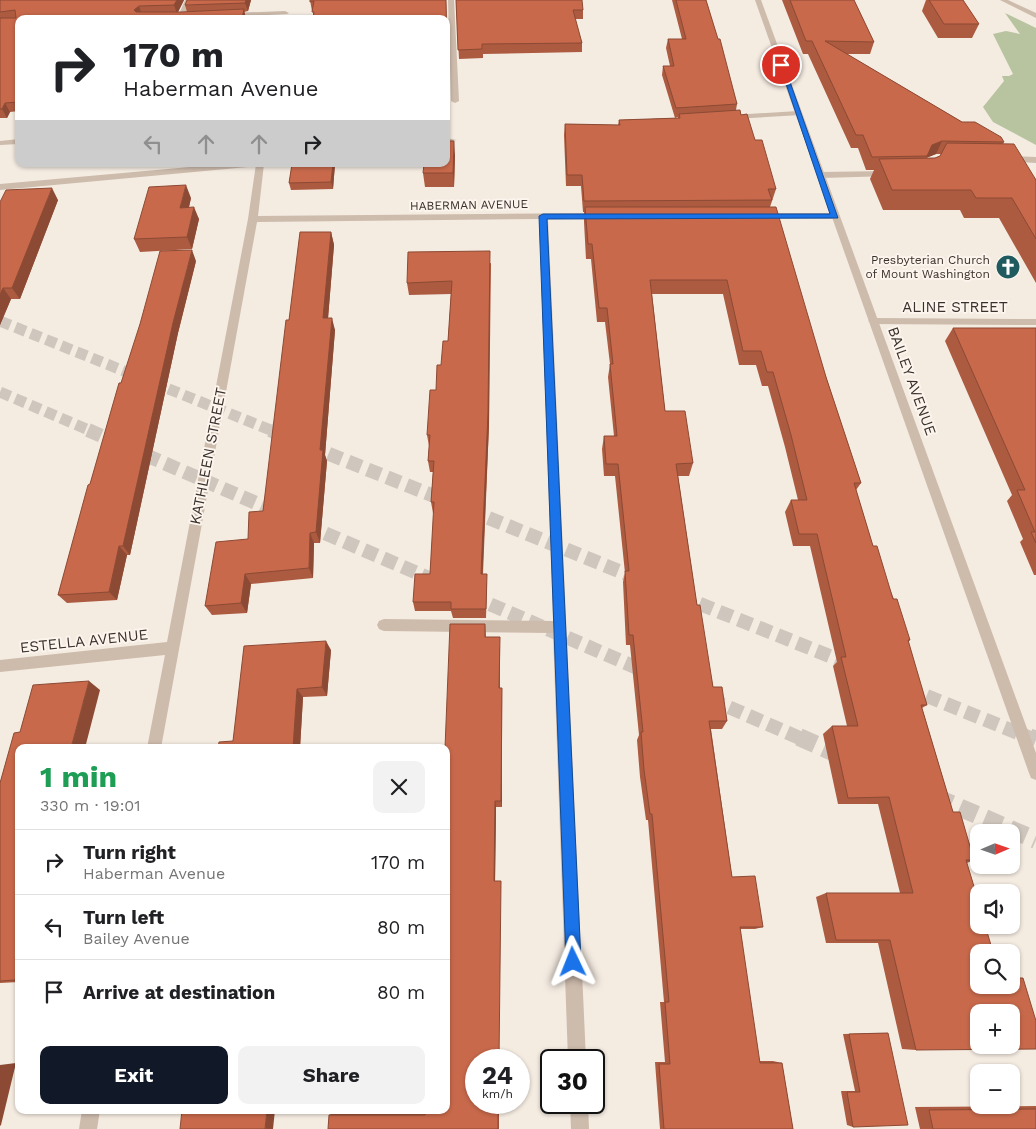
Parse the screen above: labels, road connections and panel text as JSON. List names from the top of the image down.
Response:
{
  "streets": {
    "street": [
      "HABERMAN AVENUE",
      "ALINE STREET",
      "BAILEY AVENUE",
      "KATHLEEN STREET",
      "ESTELLA AVENUE"
    ]
  },
  "crossings": [
    ["HABERMAN AVENUE", "KATHLEEN STREET"],
    ["ALINE STREET", "BAILEY AVENUE"],
    ["KATHLEEN STREET", "ESTELLA AVENUE"]
  ],
  "places": {
    "church": ["Presbyterian Church of Mount Washington"]
  },
  "north": "right",
  "page": {
    "turn": ["170 m", "Haberman Avenue"],
    "heading": ["1 min", "330 m · 19:01"],
    "map_buttons": ["+", "−"],
    "list": [
      {
        "name": "Turn right",
        "note": "Haberman Avenue",
        "value": "170 m"
      },
      {
        "name": "Turn left",
        "note": "Bailey Avenue",
        "value": "80 m"
      },
      {
        "name": "Arrive at destination",
        "value": "80 m"
      }
    ],
    "buttons": ["Exit", "Share"],
    "speed": "24 km/h",
    "limit": "30"
  }
}
